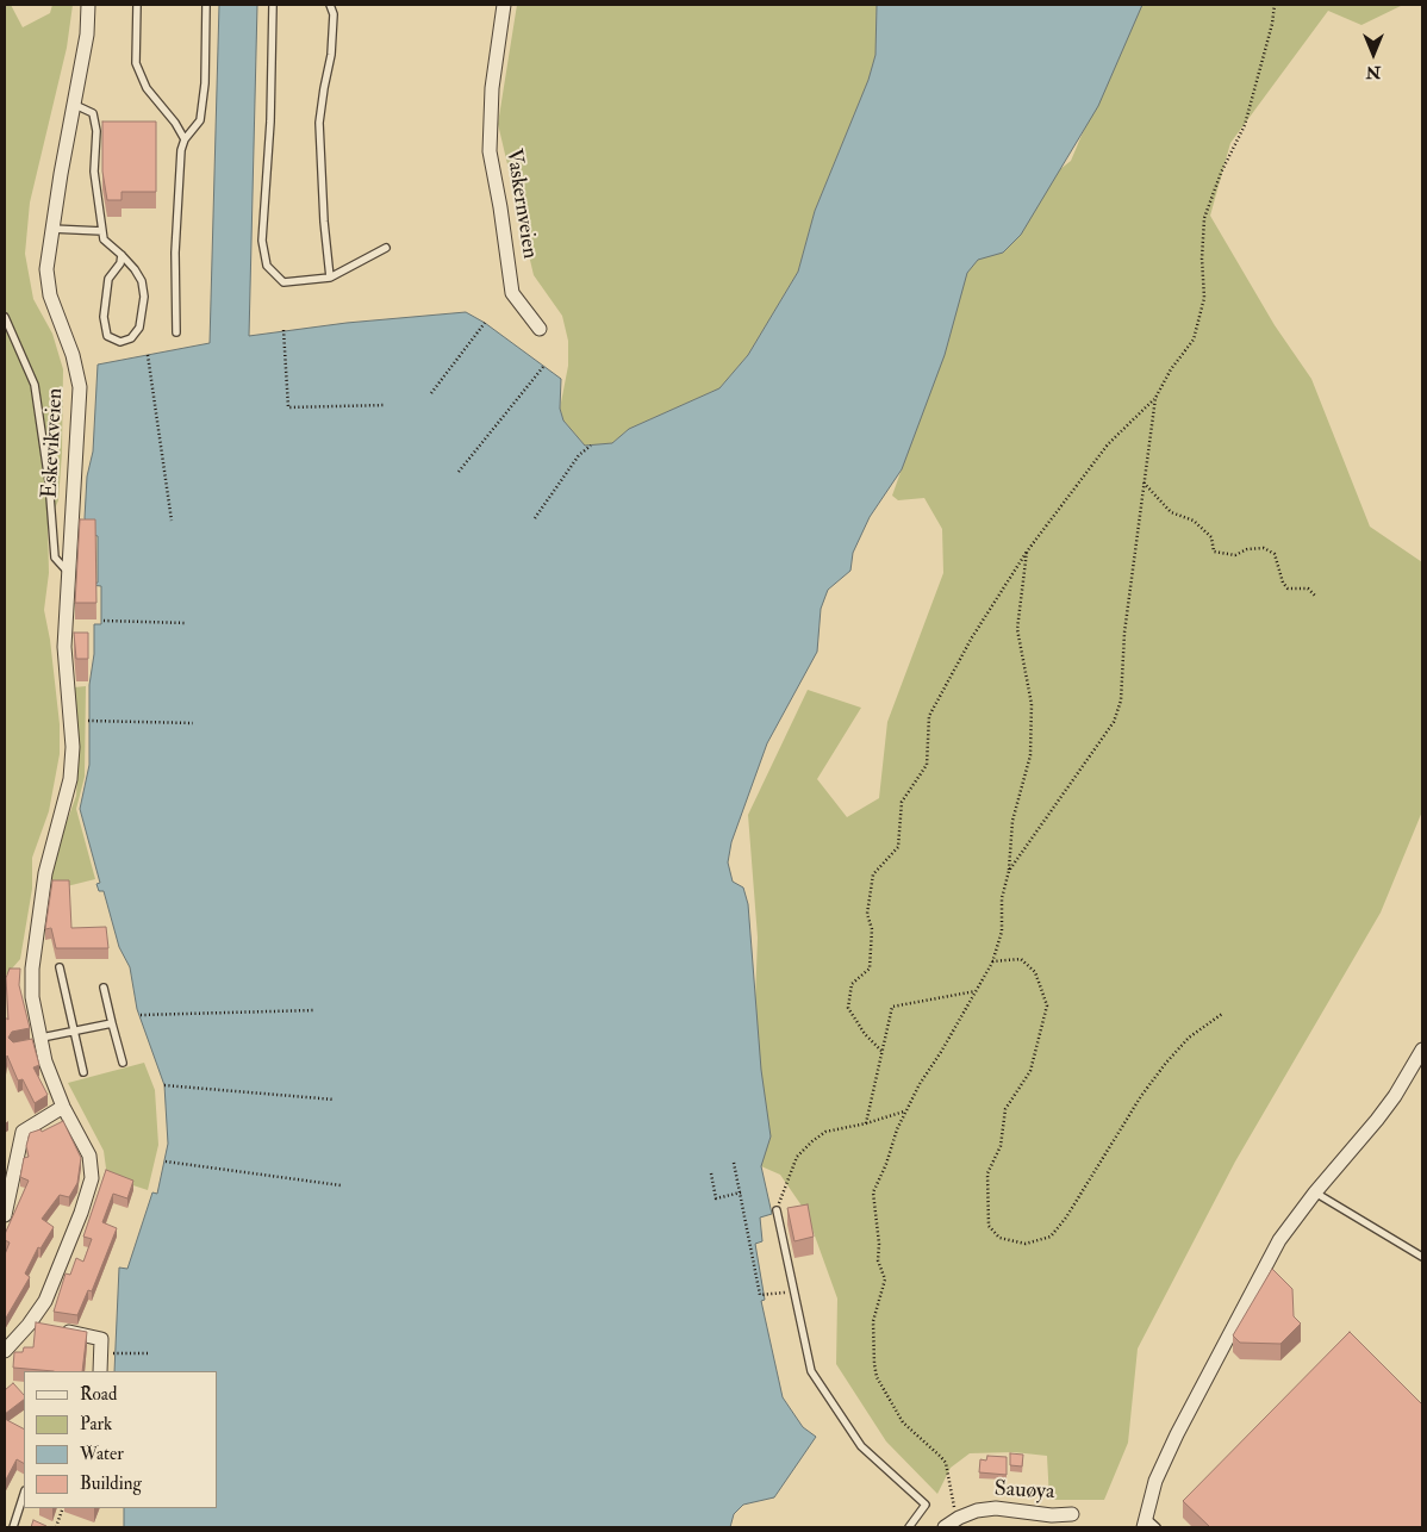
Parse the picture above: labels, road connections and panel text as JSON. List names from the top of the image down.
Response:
{
  "streets": {
    "street": ["Vaskernveien", "Eskevikveien", "Sauøya"]
  },
  "legend": [
    "Road",
    "Park",
    "Water",
    "Building"
  ],
  "north": "bottom"
}
